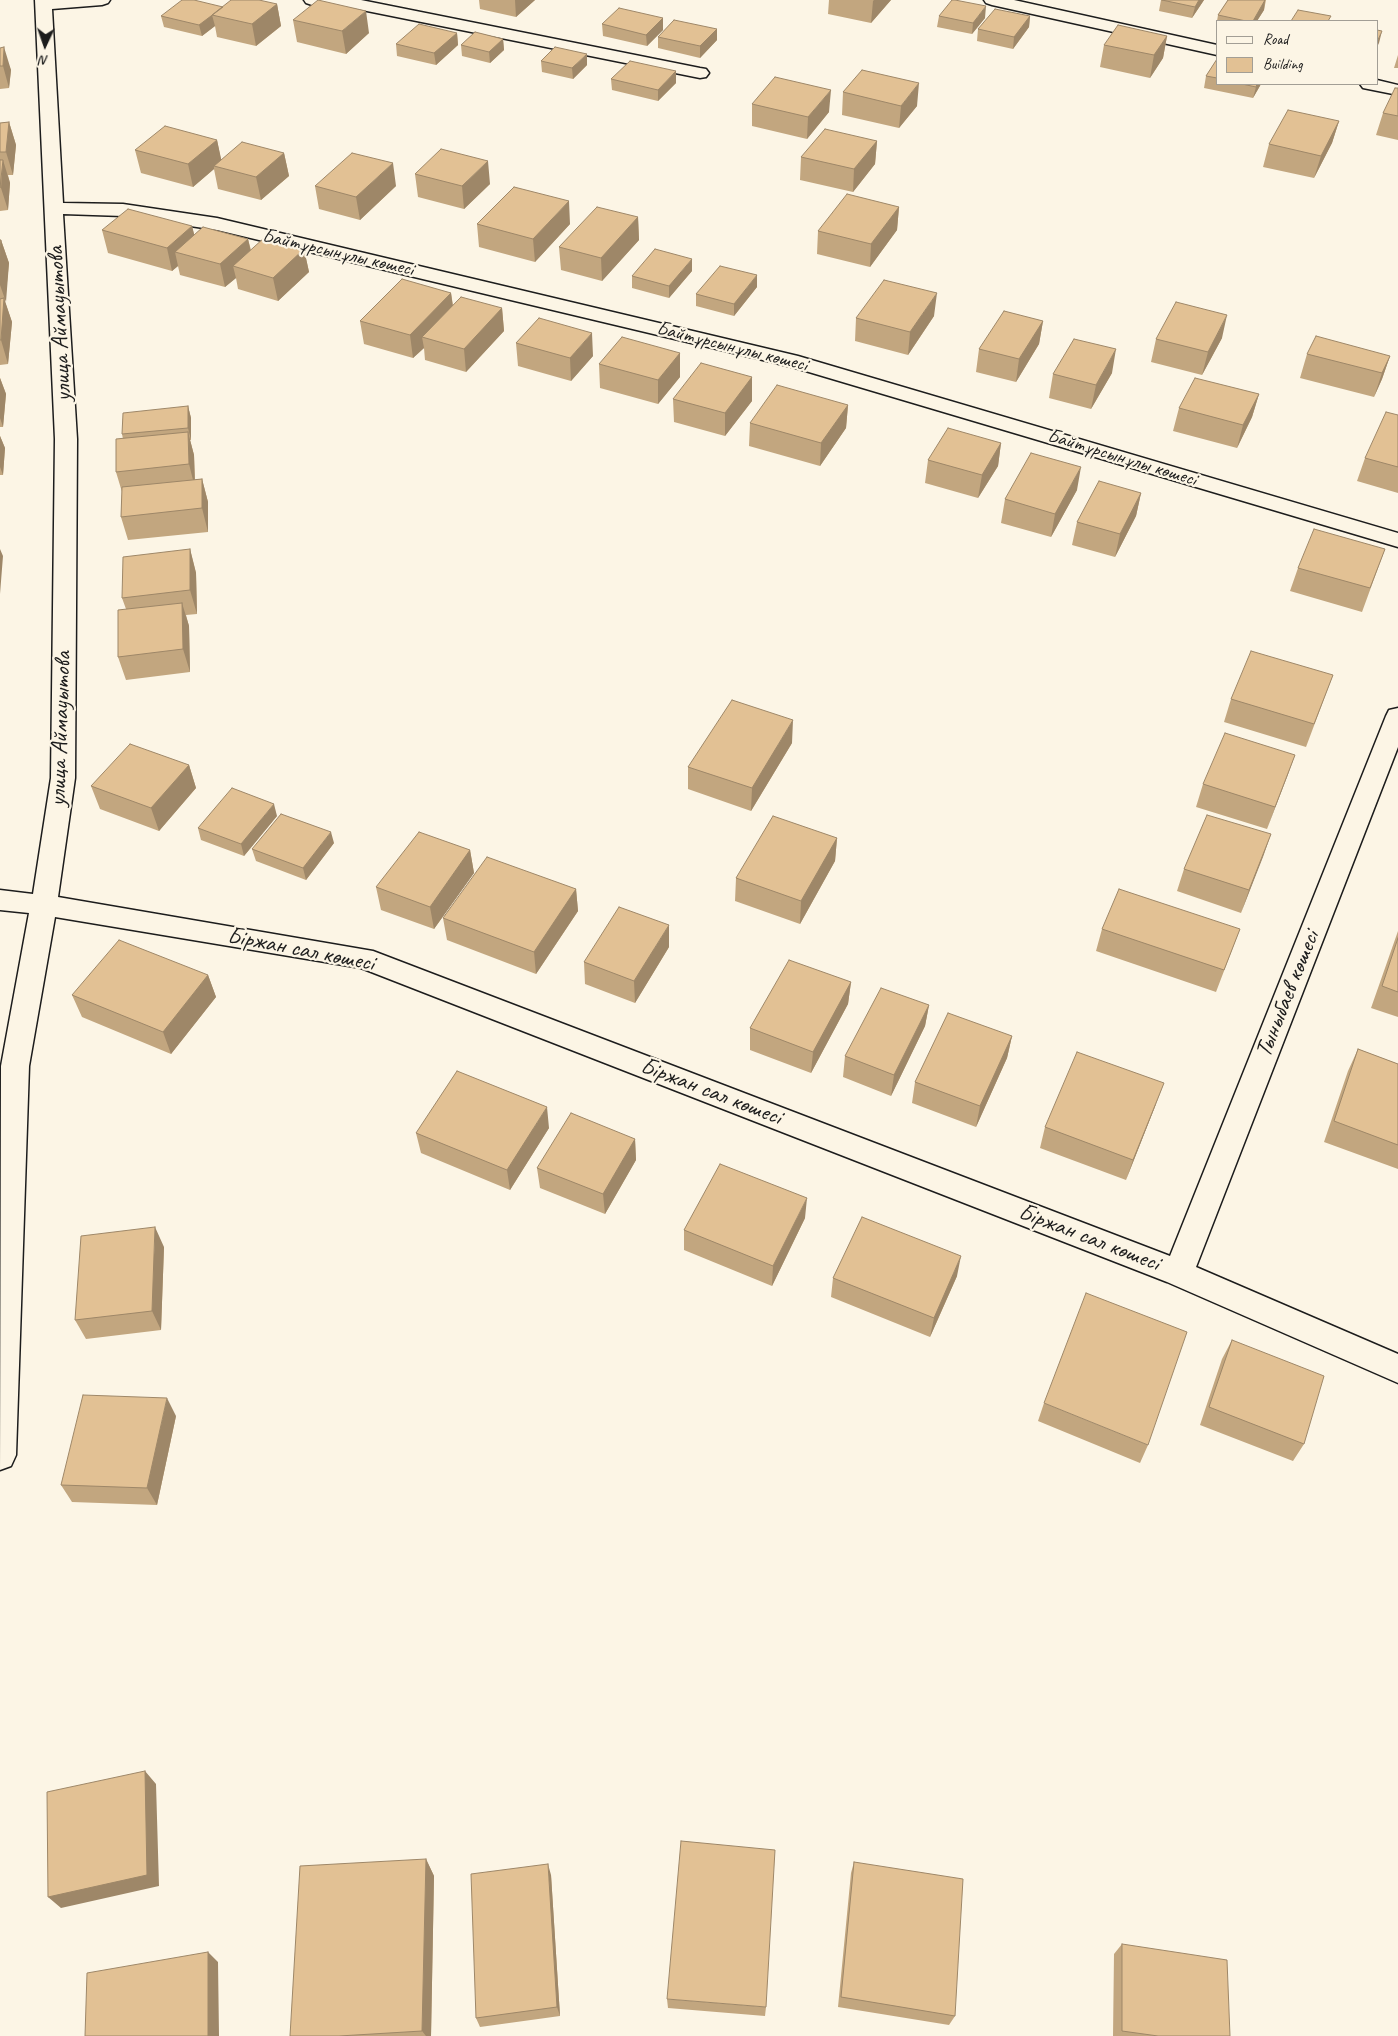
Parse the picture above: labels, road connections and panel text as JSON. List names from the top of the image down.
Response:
{
  "streets": {
    "street": [
      "Байтұрсынұлы көшесі",
      "улица Аймауытова",
      "Біржан сал көшесі",
      "Тыныбаев көшесі"
    ]
  },
  "crossings": [
    ["Байтұрсынұлы көшесі", "улица Аймауытова"],
    ["улица Аймауытова", "Біржан сал көшесі"],
    ["Біржан сал көшесі", "Тыныбаев көшесі"]
  ],
  "legend": ["Road", "Building"],
  "north": "bottom"
}
